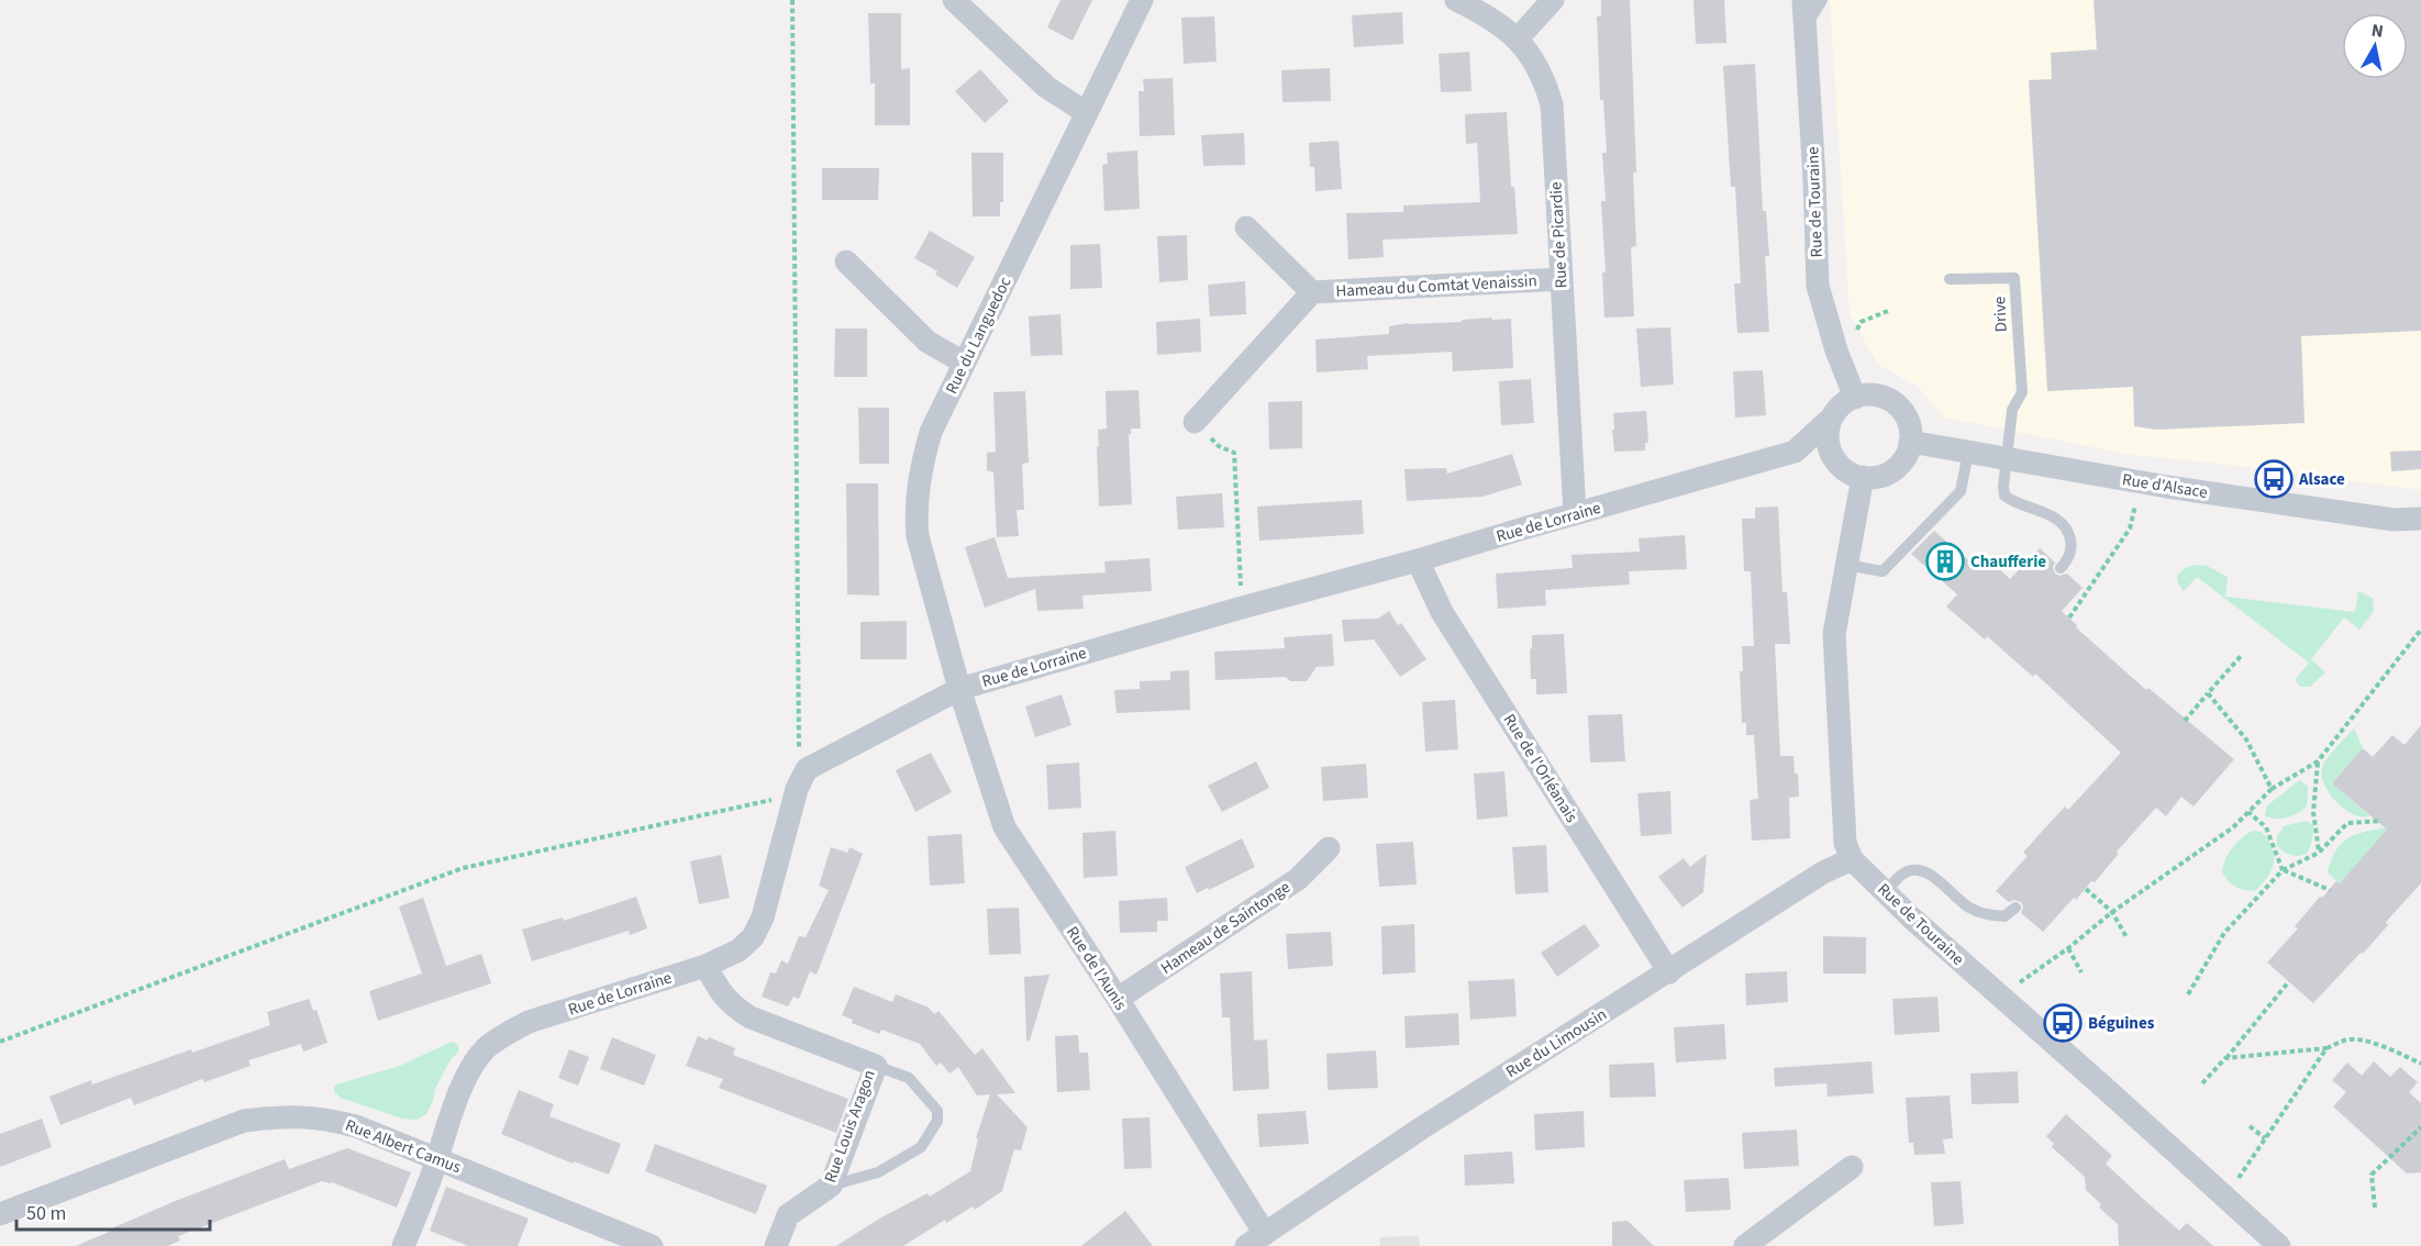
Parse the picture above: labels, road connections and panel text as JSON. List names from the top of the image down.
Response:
{
  "streets": {
    "street": [
      "Rue de Touraine",
      "Rue de Picardie",
      "Hameau du Comtat Venaissin",
      "Rue du Languedoc",
      "Rue d'Alsace",
      "Rue de Lorraine",
      "Rue de l'Orléanais",
      "Hameau de Saintonge",
      "Rue de l'Aunis",
      "Rue du Limousin",
      "Rue Louis Aragon",
      "Rue Albert Camus"
    ],
    "lane": ["Drive"]
  },
  "crossings": [
    ["Rue de Touraine", "Rue d'Alsace"],
    ["Rue de Touraine", "Rue de Lorraine"],
    ["Rue de Touraine", "Rue du Limousin"],
    ["Rue de Picardie", "Hameau du Comtat Venaissin"],
    ["Rue de Picardie", "Rue de Lorraine"],
    ["Drive", "Rue d'Alsace"],
    ["Rue du Languedoc", "Rue de Lorraine"],
    ["Rue du Languedoc", "Rue de l'Aunis"],
    ["Rue d'Alsace", "Rue de Lorraine"],
    ["Rue de Lorraine", "Rue de l'Orléanais"],
    ["Rue de Lorraine", "Rue de l'Aunis"],
    ["Rue de Lorraine", "Rue Louis Aragon"],
    ["Rue de Lorraine", "Rue Albert Camus"],
    ["Rue de l'Orléanais", "Rue du Limousin"],
    ["Hameau de Saintonge", "Rue de l'Aunis"],
    ["Rue de l'Aunis", "Rue du Limousin"]
  ],
  "places": {
    "bus stop": ["Alsace", "Béguines"],
    "building": ["Chaufferie"]
  },
  "scale_bar": "50 m",
  "north": "top"
}
